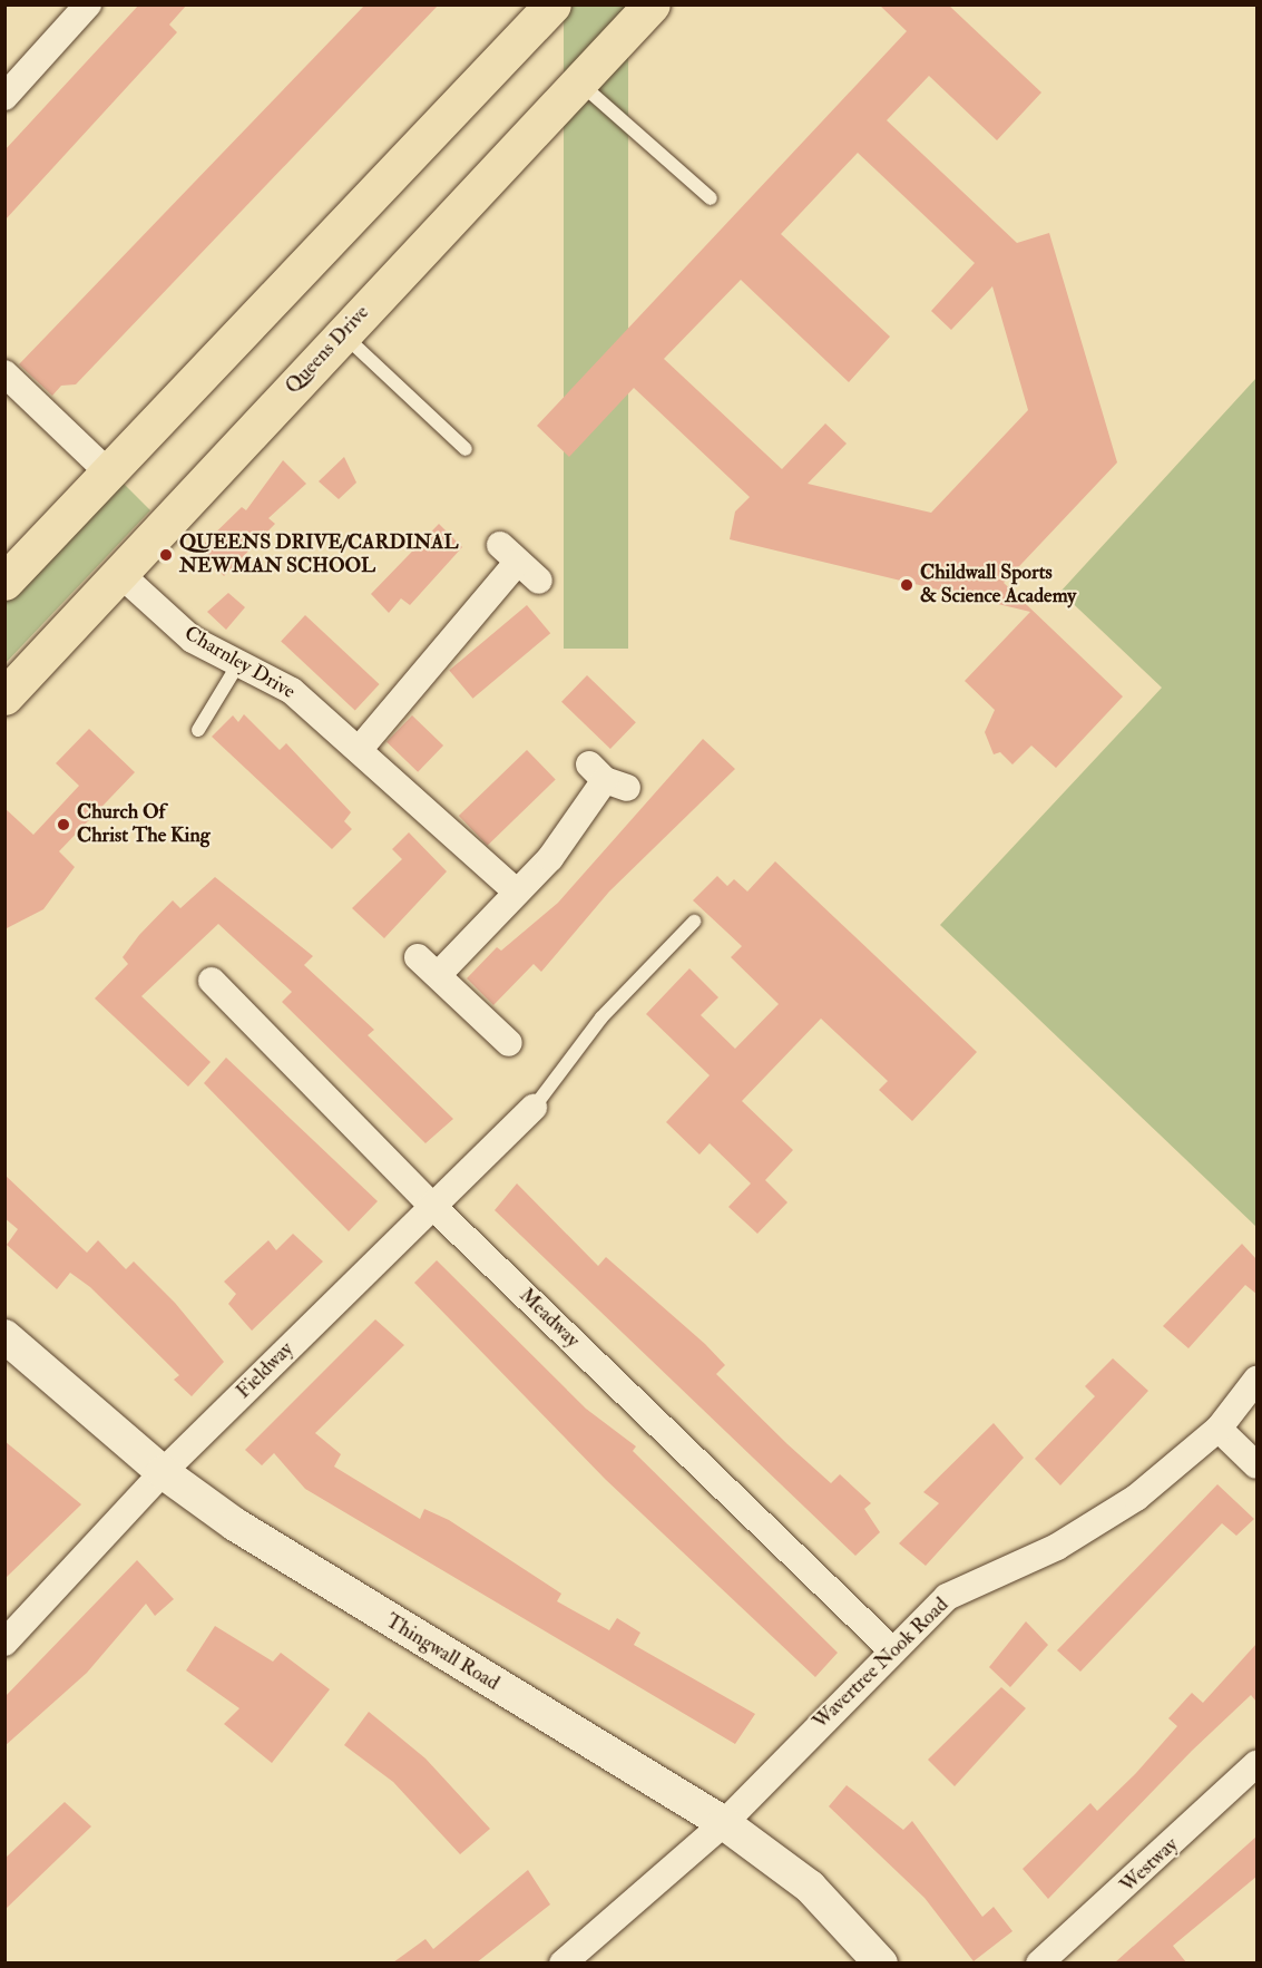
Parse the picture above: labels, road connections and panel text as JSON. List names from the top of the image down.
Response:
{
  "streets": {
    "highway": ["Queens Drive"],
    "street": [
      "Charnley Drive",
      "Meadway",
      "Fieldway",
      "Thingwall Road",
      "Wavertree Nook Road",
      "Westway"
    ]
  },
  "crossings": [
    ["Queens Drive", "Charnley Drive"],
    ["Meadway", "Fieldway"],
    ["Meadway", "Wavertree Nook Road"],
    ["Fieldway", "Thingwall Road"],
    ["Thingwall Road", "Wavertree Nook Road"]
  ],
  "places": ["QUEENS DRIVE/CARDINAL NEWMAN SCHOOL", "Childwall Sports & Science Academy", "Church Of Christ The King"]
}
